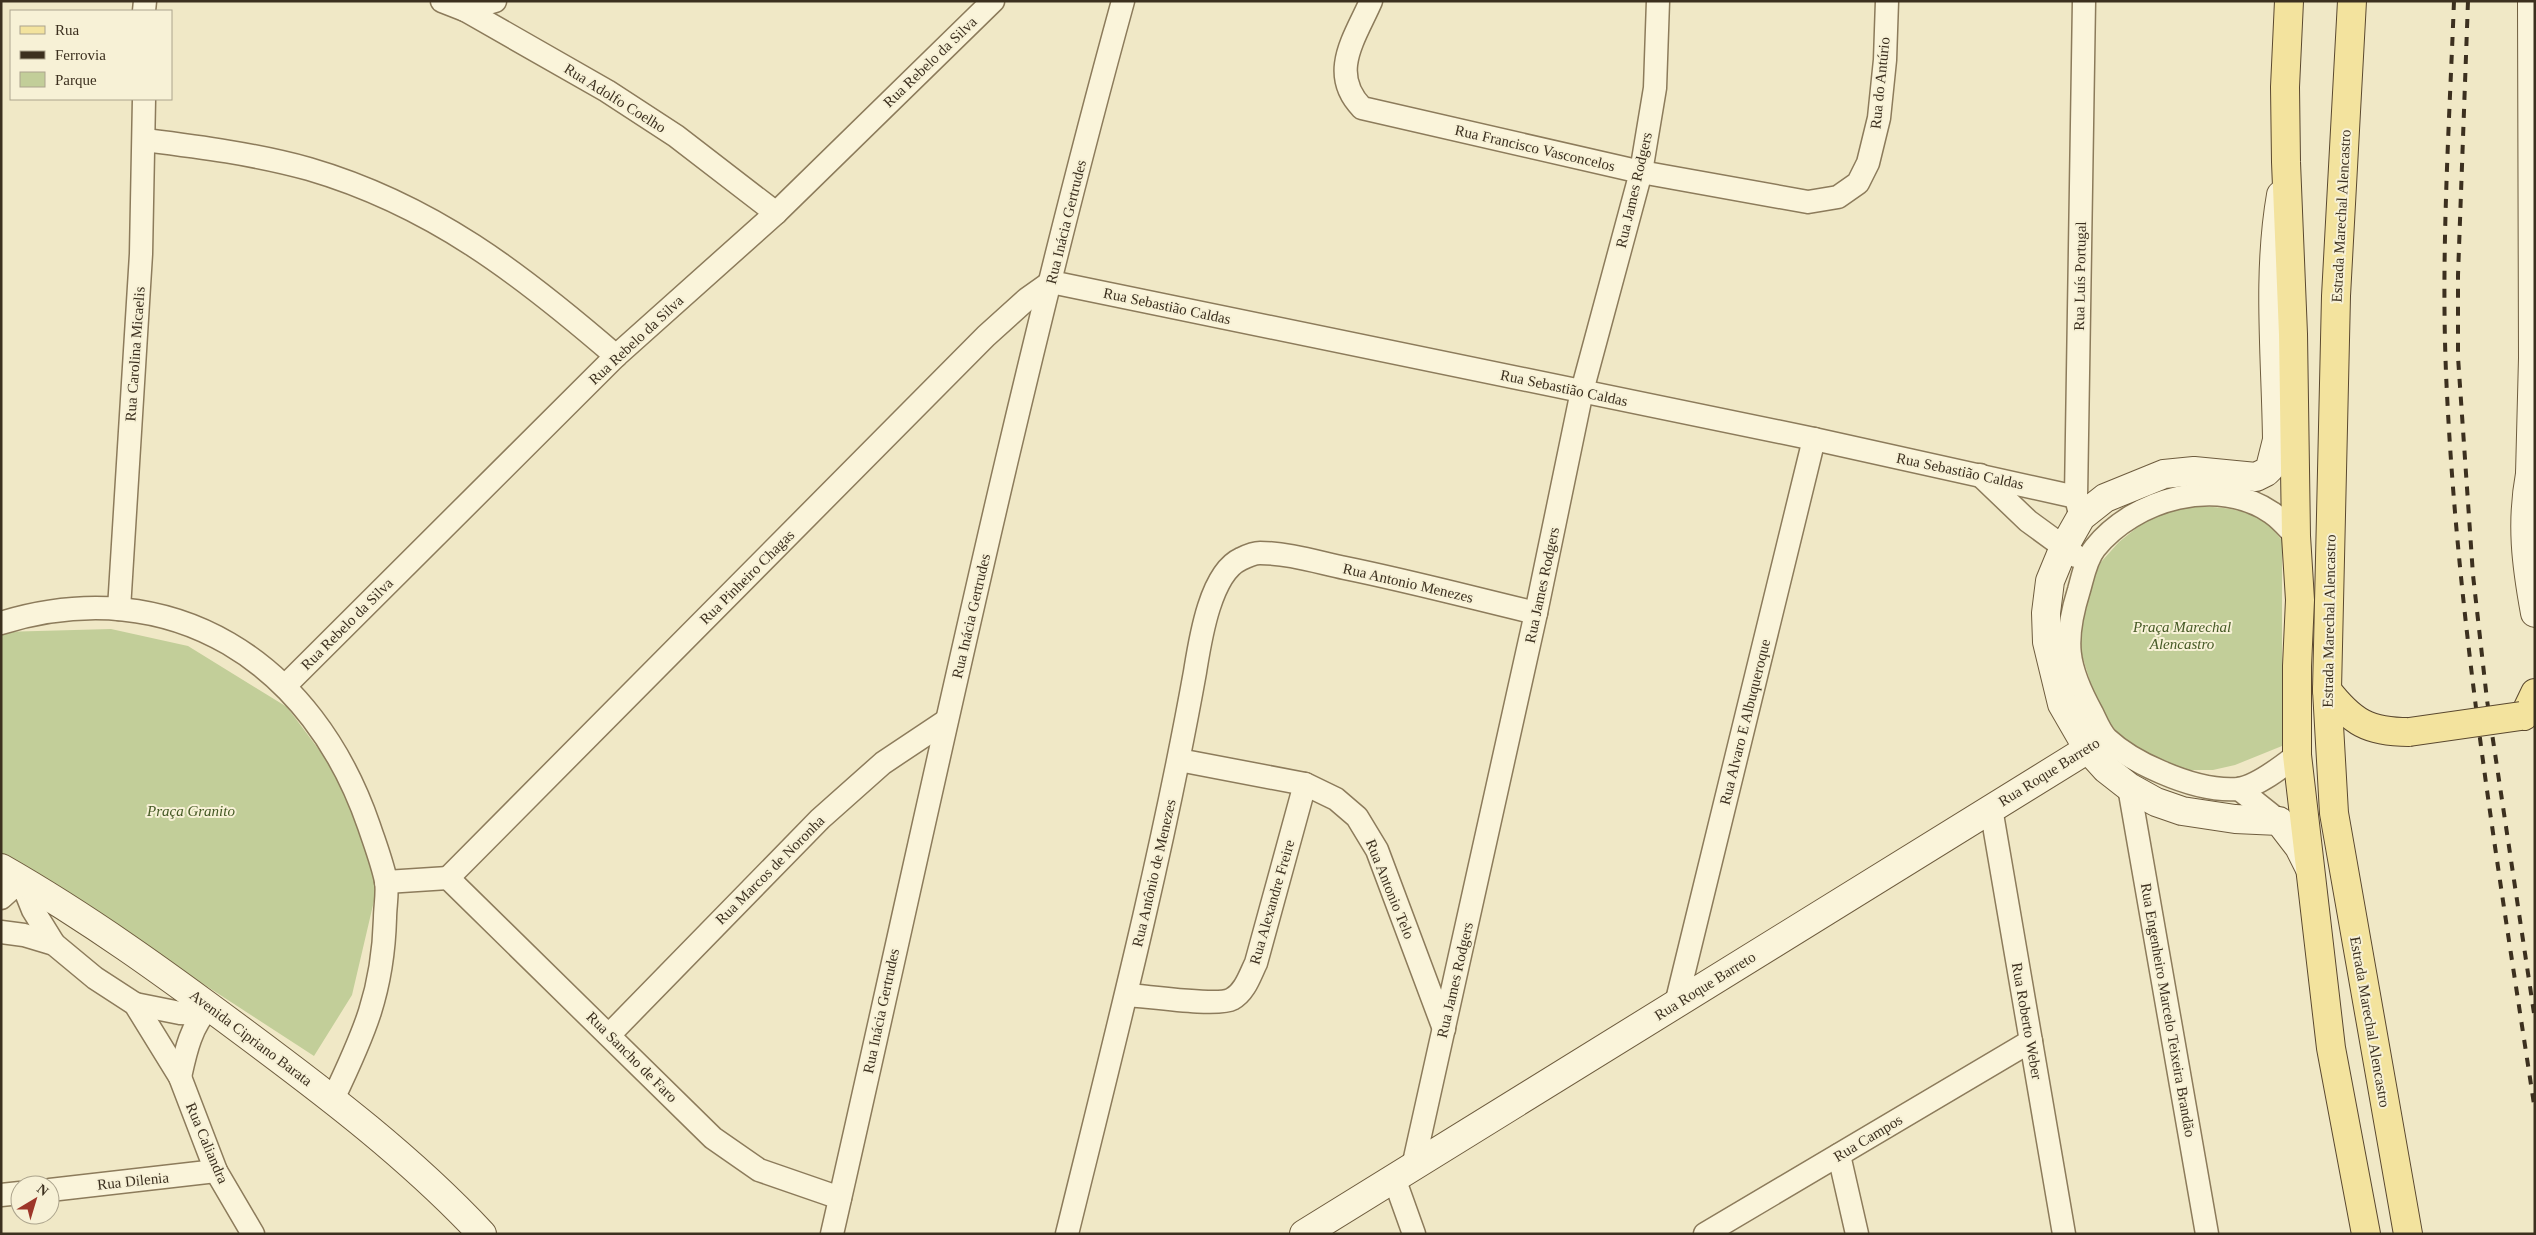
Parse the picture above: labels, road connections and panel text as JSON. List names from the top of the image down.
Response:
{
  "streets": {
    "main road": ["Estrada Marechal Alencastro"],
    "street": [
      "Rua Rebelo da Silva",
      "Rua do Antúrio",
      "Rua Adolfo Coelho",
      "Rua Francisco Vasconcelos",
      "Rua James Rodgers",
      "Rua Inácia Gertrudes",
      "Rua Luís Portugal",
      "Rua Sebastião Caldas",
      "Rua Carolina Micaelis",
      "Rua Pinheiro Chagas",
      "Rua Antonio Menezes",
      "Rua Alvaro E Albuqueroque",
      "Rua Roque Barreto",
      "Rua Marcos de Noronha",
      "Rua Antônio de Menezes",
      "Rua Antonio Telo",
      "Rua Alexandre Freire",
      "Rua Engenheiro Marcelo Teixeira Brandão",
      "Rua Roberto Weber",
      "Avenida Cipriano Barata",
      "Rua Sancho de Faro",
      "Rua Campos",
      "Rua Caliandra",
      "Rua Dilenia"
    ]
  },
  "crossings": [
    ["Rua Rebelo da Silva", "Rua Adolfo Coelho"],
    ["Rua do Antúrio", "Rua Francisco Vasconcelos"],
    ["Rua Francisco Vasconcelos", "Rua James Rodgers"],
    ["Rua James Rodgers", "Rua Sebastião Caldas"],
    ["Rua James Rodgers", "Rua Antonio Menezes"],
    ["Rua James Rodgers", "Rua Roque Barreto"],
    ["Rua James Rodgers", "Rua Antonio Telo"],
    ["Estrada Marechal Alencastro", "Rua Luís Portugal"],
    ["Estrada Marechal Alencastro", "Rua Sebastião Caldas"],
    ["Rua Inácia Gertrudes", "Rua Sebastião Caldas"],
    ["Rua Inácia Gertrudes", "Rua Pinheiro Chagas"],
    ["Rua Inácia Gertrudes", "Rua Marcos de Noronha"],
    ["Rua Inácia Gertrudes", "Rua Sancho de Faro"],
    ["Rua Luís Portugal", "Rua Sebastião Caldas"],
    ["Rua Sebastião Caldas", "Rua Pinheiro Chagas"],
    ["Rua Sebastião Caldas", "Rua Alvaro E Albuqueroque"],
    ["Rua Pinheiro Chagas", "Rua Sancho de Faro"],
    ["Rua Antonio Menezes", "Rua Antônio de Menezes"],
    ["Rua Alvaro E Albuqueroque", "Rua Roque Barreto"],
    ["Rua Roque Barreto", "Rua Roberto Weber"],
    ["Rua Marcos de Noronha", "Rua Sancho de Faro"],
    ["Rua Antônio de Menezes", "Rua Antonio Telo"],
    ["Rua Antônio de Menezes", "Rua Alexandre Freire"],
    ["Rua Antonio Telo", "Rua Alexandre Freire"],
    ["Rua Roberto Weber", "Rua Campos"],
    ["Avenida Cipriano Barata", "Rua Caliandra"],
    ["Rua Caliandra", "Rua Dilenia"]
  ],
  "parks": ["Praça Marechal Alencastro", "Praça Granito"],
  "legend": ["Rua", "Ferrovia", "Parque"],
  "north": "top right"
}
